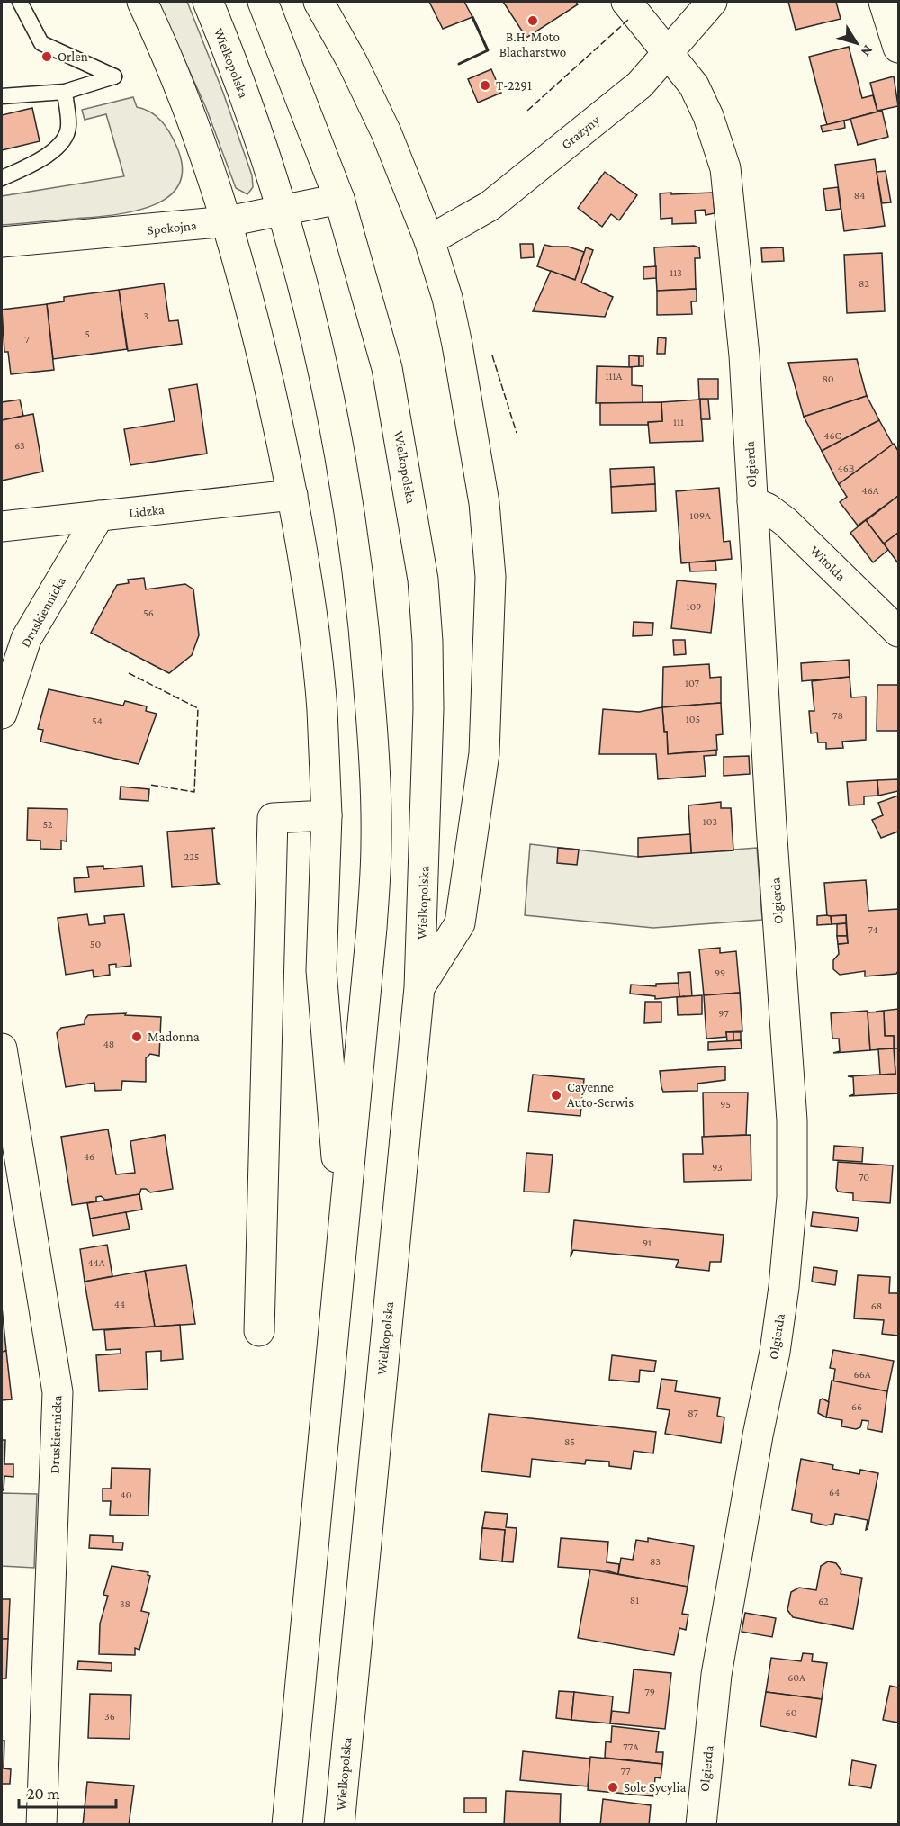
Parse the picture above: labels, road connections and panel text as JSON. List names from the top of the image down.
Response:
{
  "streets": {
    "street": [
      "Wielkopolska",
      "Grażyny",
      "Spokojna",
      "Olgierda",
      "Lidzka",
      "Witolda",
      "Druskiennicka"
    ]
  },
  "crossings": [
    ["Wielkopolska", "Spokojna"],
    ["Grażyny", "Olgierda"],
    ["Olgierda", "Witolda"],
    ["Lidzka", "Druskiennicka"]
  ],
  "places": [
    "B.H. Moto Blacharstwo",
    "Orlen",
    "T-2291",
    "Madonna",
    "Cayenne Auto-Serwis",
    "Sole Sycylia"
  ],
  "house_numbers": [
    "84",
    "113",
    "82",
    "3",
    "5",
    "7",
    "111A",
    "80",
    "111",
    "46C",
    "63",
    "46B",
    "46A",
    "109A",
    "109",
    "56",
    "107",
    "78",
    "105",
    "54",
    "103",
    "52",
    "225",
    "74",
    "50",
    "99",
    "97",
    "48",
    "95",
    "46",
    "93",
    "70",
    "91",
    "44A",
    "44",
    "68",
    "66A",
    "66",
    "87",
    "85",
    "64",
    "40",
    "83",
    "81",
    "62",
    "38",
    "60A",
    "79",
    "60",
    "36",
    "77A",
    "77"
  ],
  "scale_bar": "20 m",
  "north": "bottom right"
}
